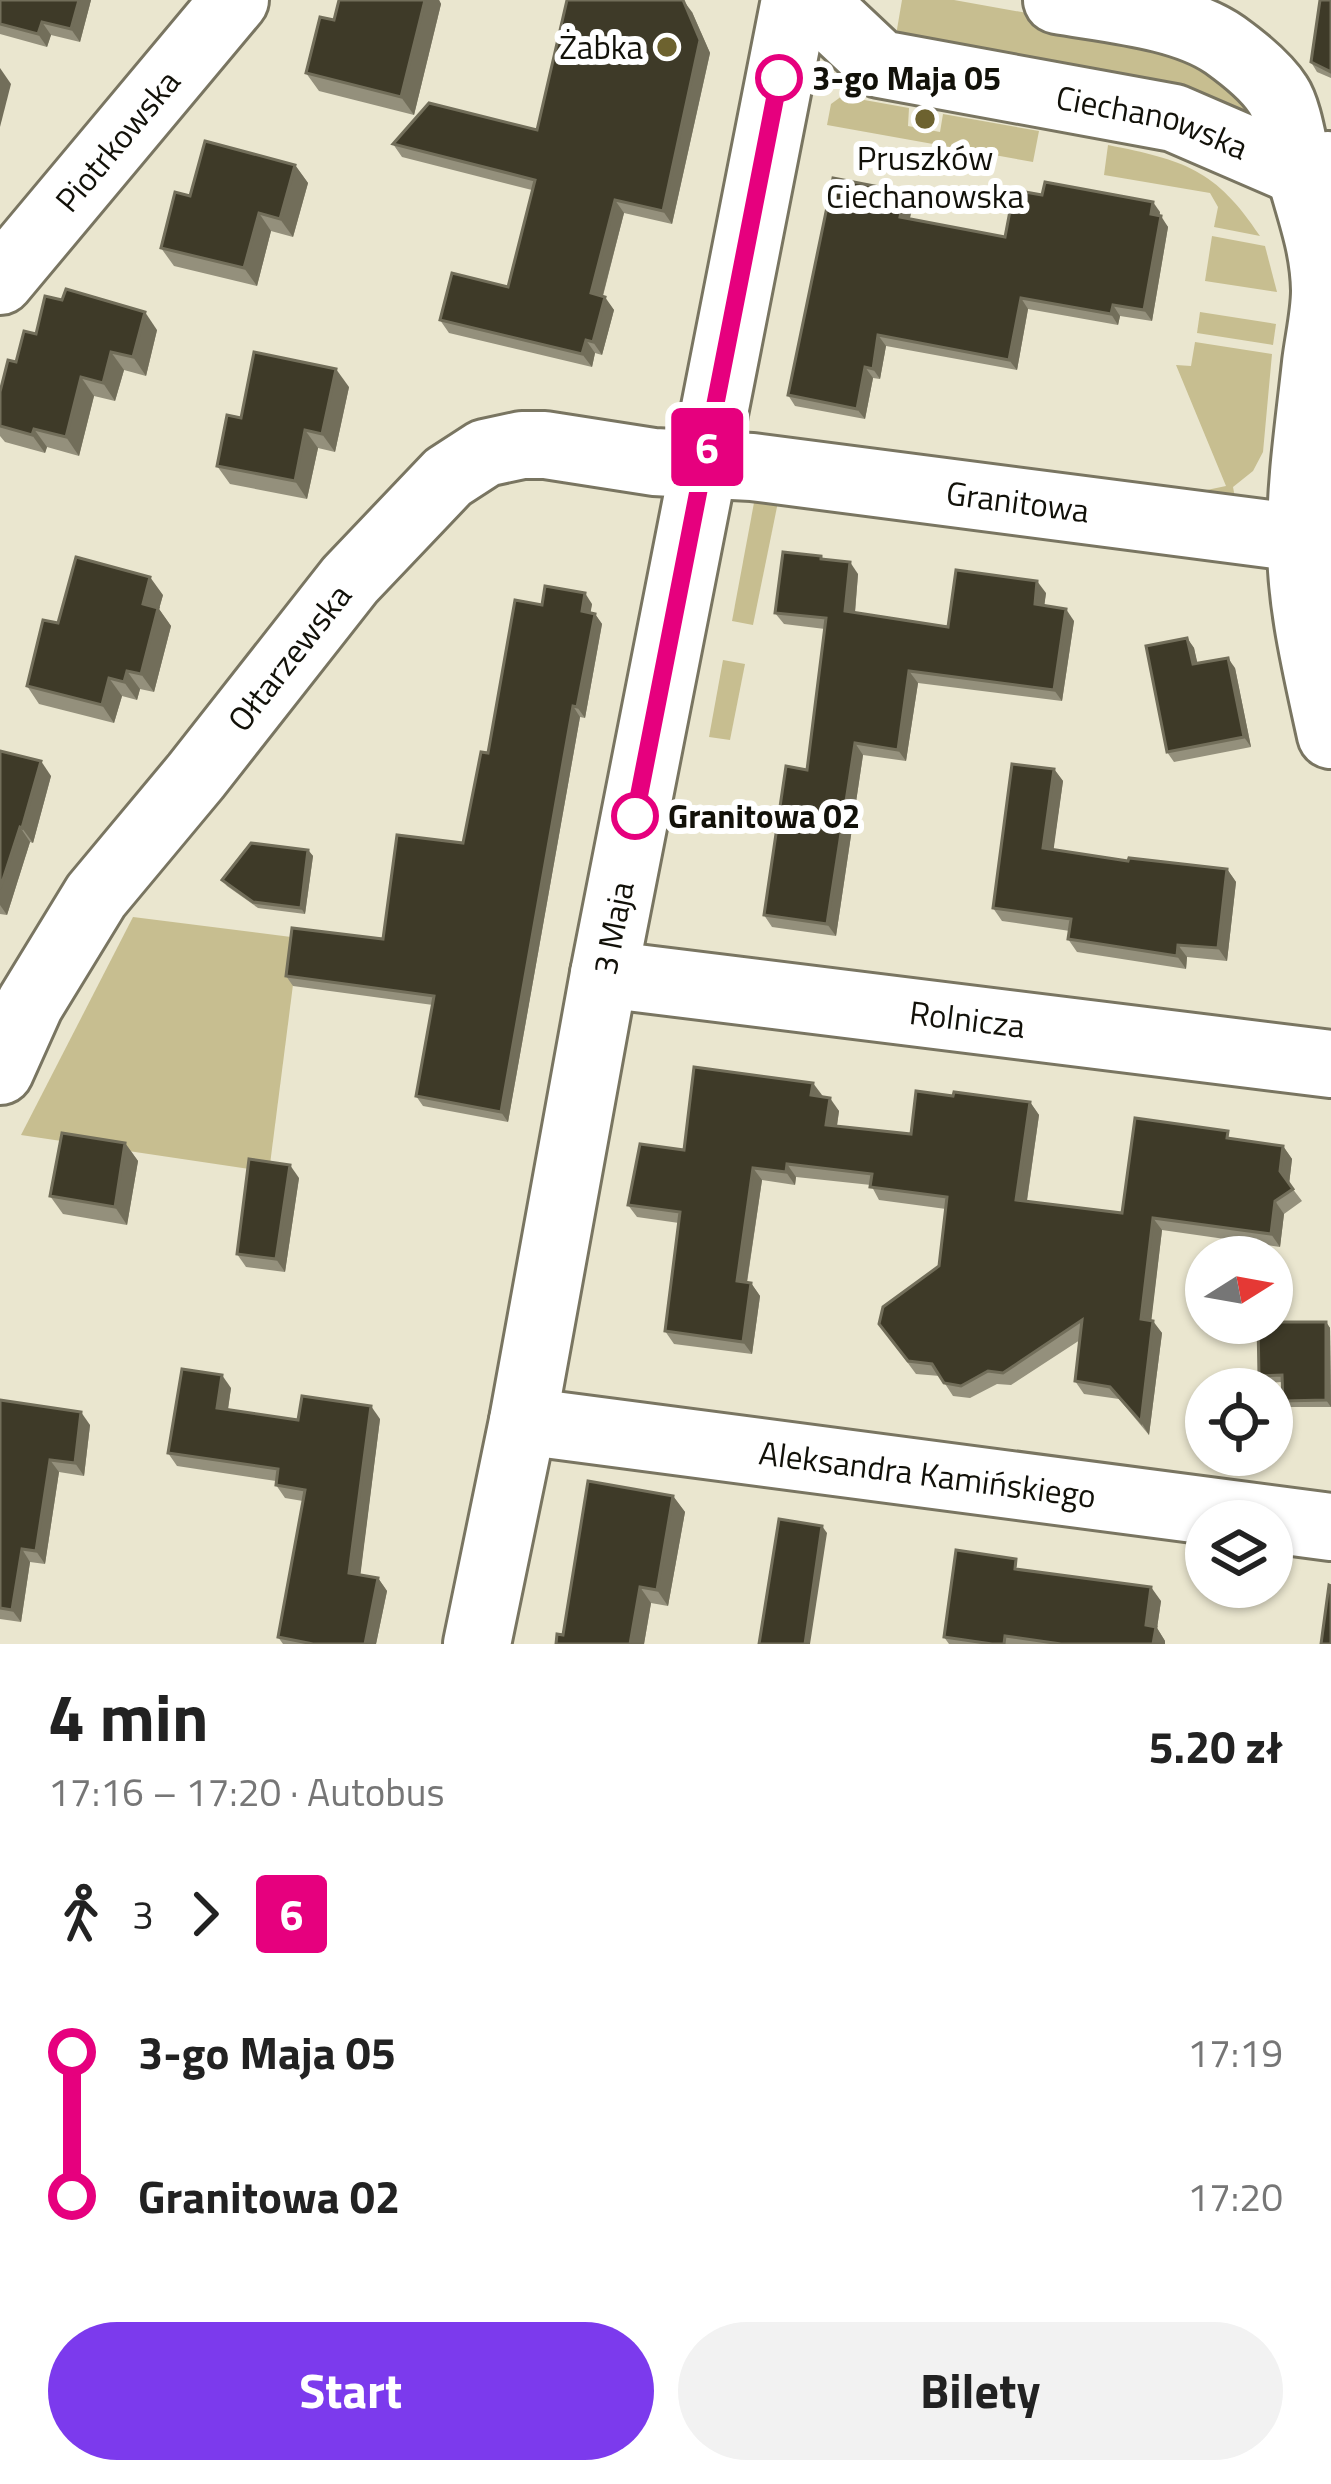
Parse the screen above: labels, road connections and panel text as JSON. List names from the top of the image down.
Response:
{
  "streets": {
    "street": [
      "Ciechanowska",
      "Piotrkowska",
      "Granitowa",
      "Ołtarzewska",
      "3 Maja",
      "Rolnicza",
      "Aleksandra Kamińskiego"
    ]
  },
  "crossings": [
    ["Granitowa", "Ołtarzewska"],
    ["Granitowa", "3 Maja"],
    ["Ołtarzewska", "3 Maja"],
    ["3 Maja", "Rolnicza"],
    ["3 Maja", "Aleksandra Kamińskiego"]
  ],
  "places": [
    "Żabka",
    "3-go Maja 05",
    "Pruszków Ciechanowska",
    "Granitowa 02"
  ],
  "lines": ["bus line 6"],
  "north": "right",
  "page": {
    "on_map": "6",
    "heading": ["4 min", "17:16 – 17:20 · Autobus", "5.20 zł"],
    "legs": ["3", "6"],
    "list": [
      {
        "name": "3-go Maja 05",
        "value": "17:19"
      },
      {
        "name": "Granitowa 02",
        "value": "17:20"
      }
    ],
    "buttons": ["Start", "Bilety"]
  }
}
